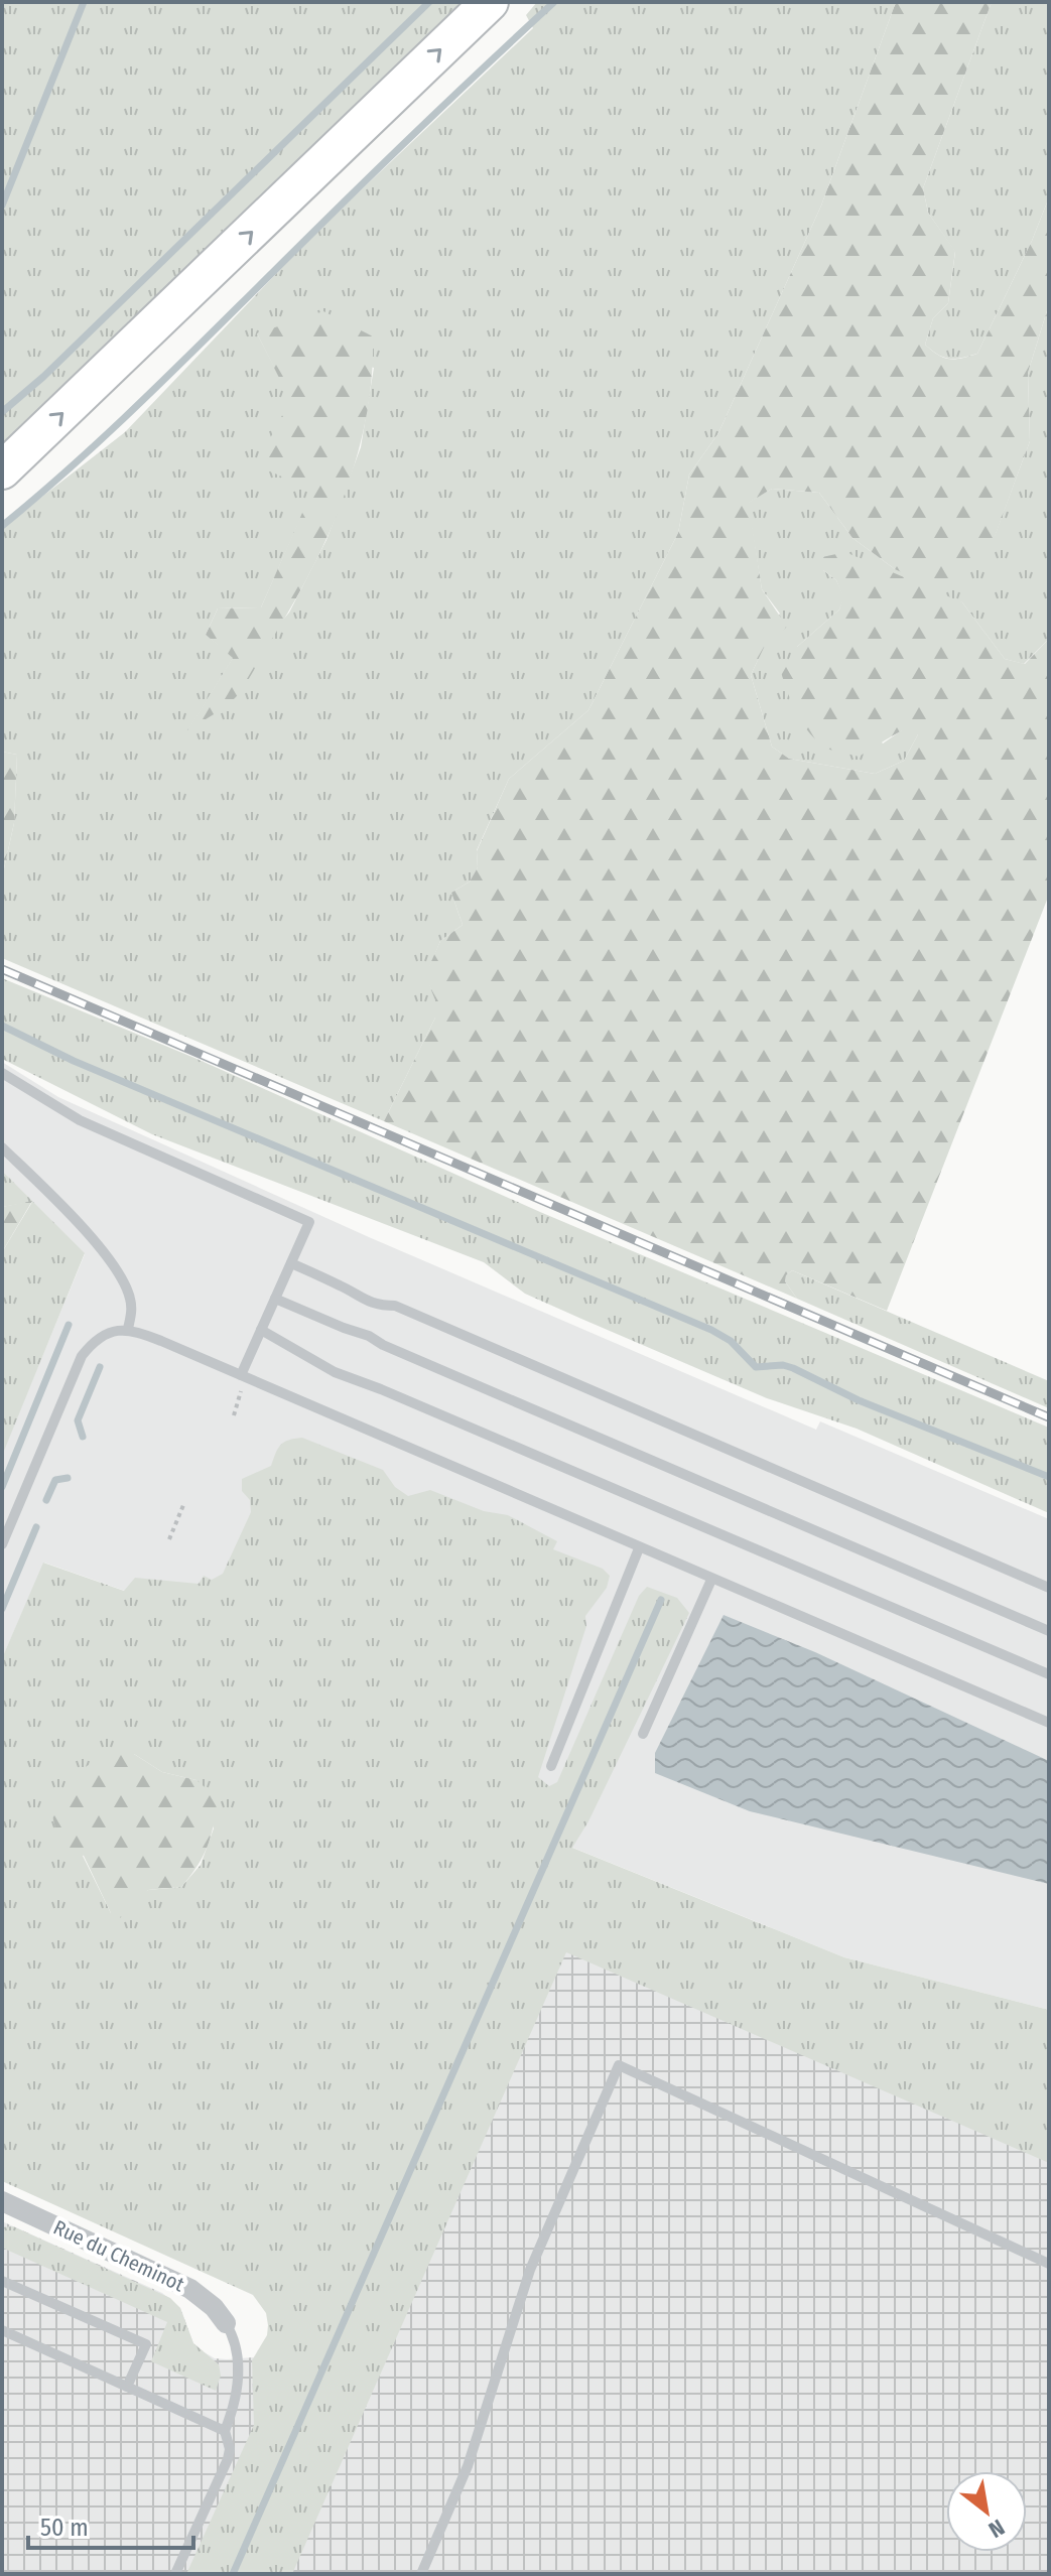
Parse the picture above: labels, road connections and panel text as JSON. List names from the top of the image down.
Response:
{
  "streets": {
    "street": ["Rue du Cheminot"]
  },
  "scale_bar": "50 m",
  "north": "bottom right"
}
